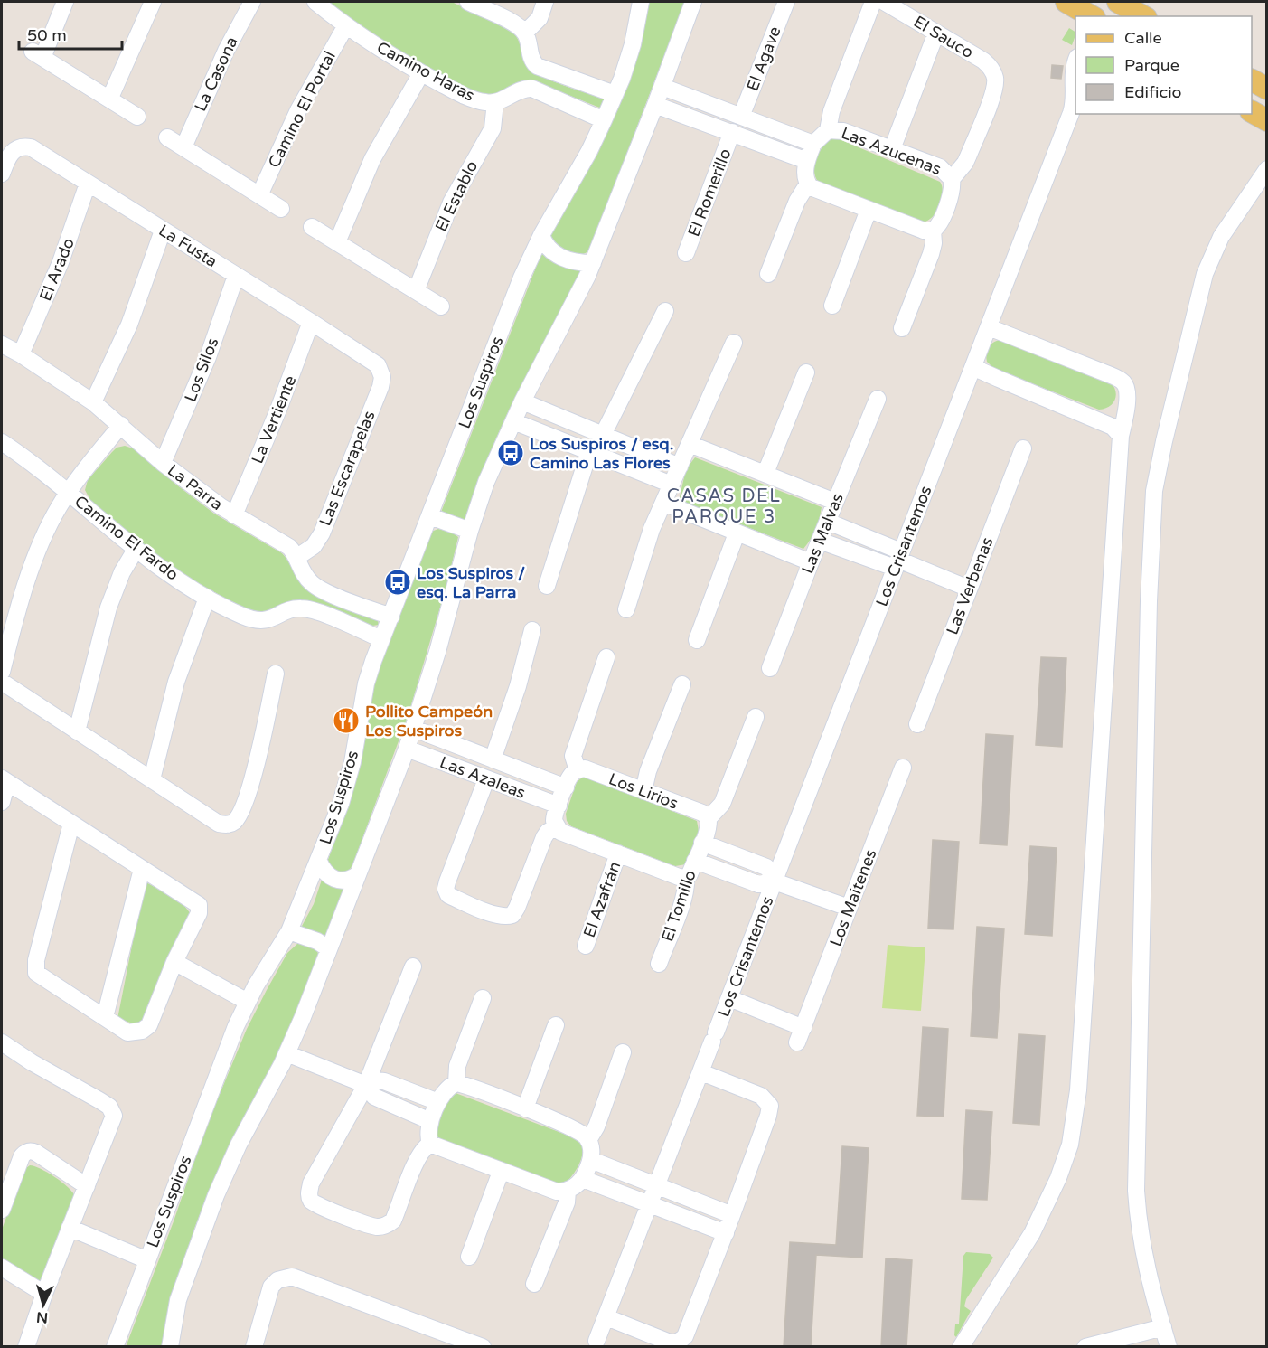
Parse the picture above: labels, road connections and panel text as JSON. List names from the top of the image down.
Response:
{
  "streets": {
    "street": [
      "El Sauco",
      "El Agave",
      "Camino Haras",
      "La Casona",
      "Camino El Portal",
      "Las Azucenas",
      "El Romerillo",
      "El Establo",
      "La Fusta",
      "El Arado",
      "Los Silos",
      "Los Suspiros",
      "La Vertiente",
      "Las Escarapelas",
      "La Parra",
      "Las Malvas",
      "Camino El Fardo",
      "Los Crisantemos",
      "Las Verbenas",
      "Las Azaleas",
      "Los Lirios",
      "Los Maitenes",
      "El Azafrán",
      "El Tomillo"
    ]
  },
  "crossings": [
    ["El Sauco", "Las Azucenas"],
    ["Camino Haras", "Camino El Portal"],
    ["Camino Haras", "El Establo"],
    ["Camino Haras", "Los Suspiros"],
    ["La Fusta", "El Arado"],
    ["La Fusta", "Los Silos"],
    ["La Fusta", "La Vertiente"],
    ["La Fusta", "Las Escarapelas"],
    ["El Arado", "La Parra"],
    ["Los Silos", "La Parra"],
    ["Los Suspiros", "La Parra"],
    ["Los Suspiros", "Camino El Fardo"],
    ["La Vertiente", "La Parra"],
    ["Las Escarapelas", "La Parra"],
    ["Los Crisantemos", "Los Maitenes"],
    ["Los Lirios", "El Tomillo"]
  ],
  "districts": ["CASAS DEL PARQUE 3"],
  "places": {
    "bus stop": ["Los Suspiros / esq. Camino Las Flores", "Los Suspiros / esq. La Parra"],
    "restaurant": ["Pollito Campeón Los Suspiros"]
  },
  "legend": ["Calle", "Parque", "Edificio"],
  "scale_bar": "50 m",
  "north": "bottom"
}
